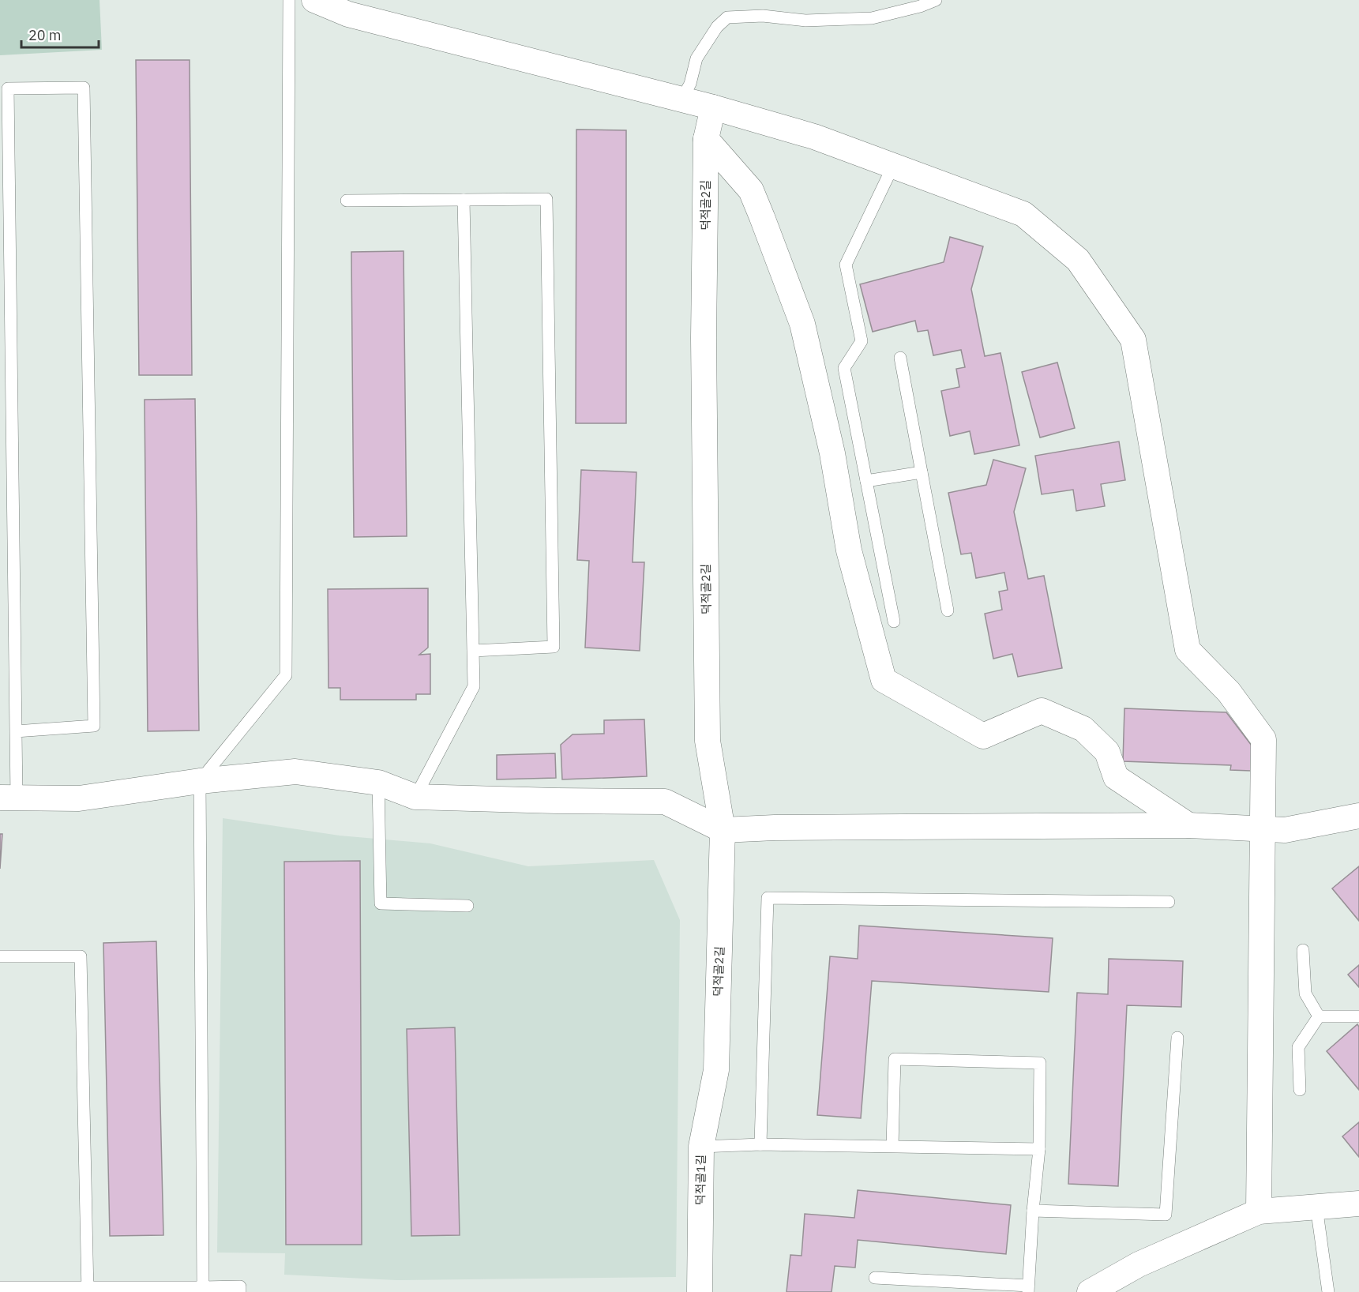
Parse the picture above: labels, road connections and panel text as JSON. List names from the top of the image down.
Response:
{
  "streets": {
    "street": ["덕적골2길", "덕적골1길"]
  },
  "crossings": [
    ["덕적골2길", "덕적골1길"]
  ],
  "scale_bar": "20 m"
}
